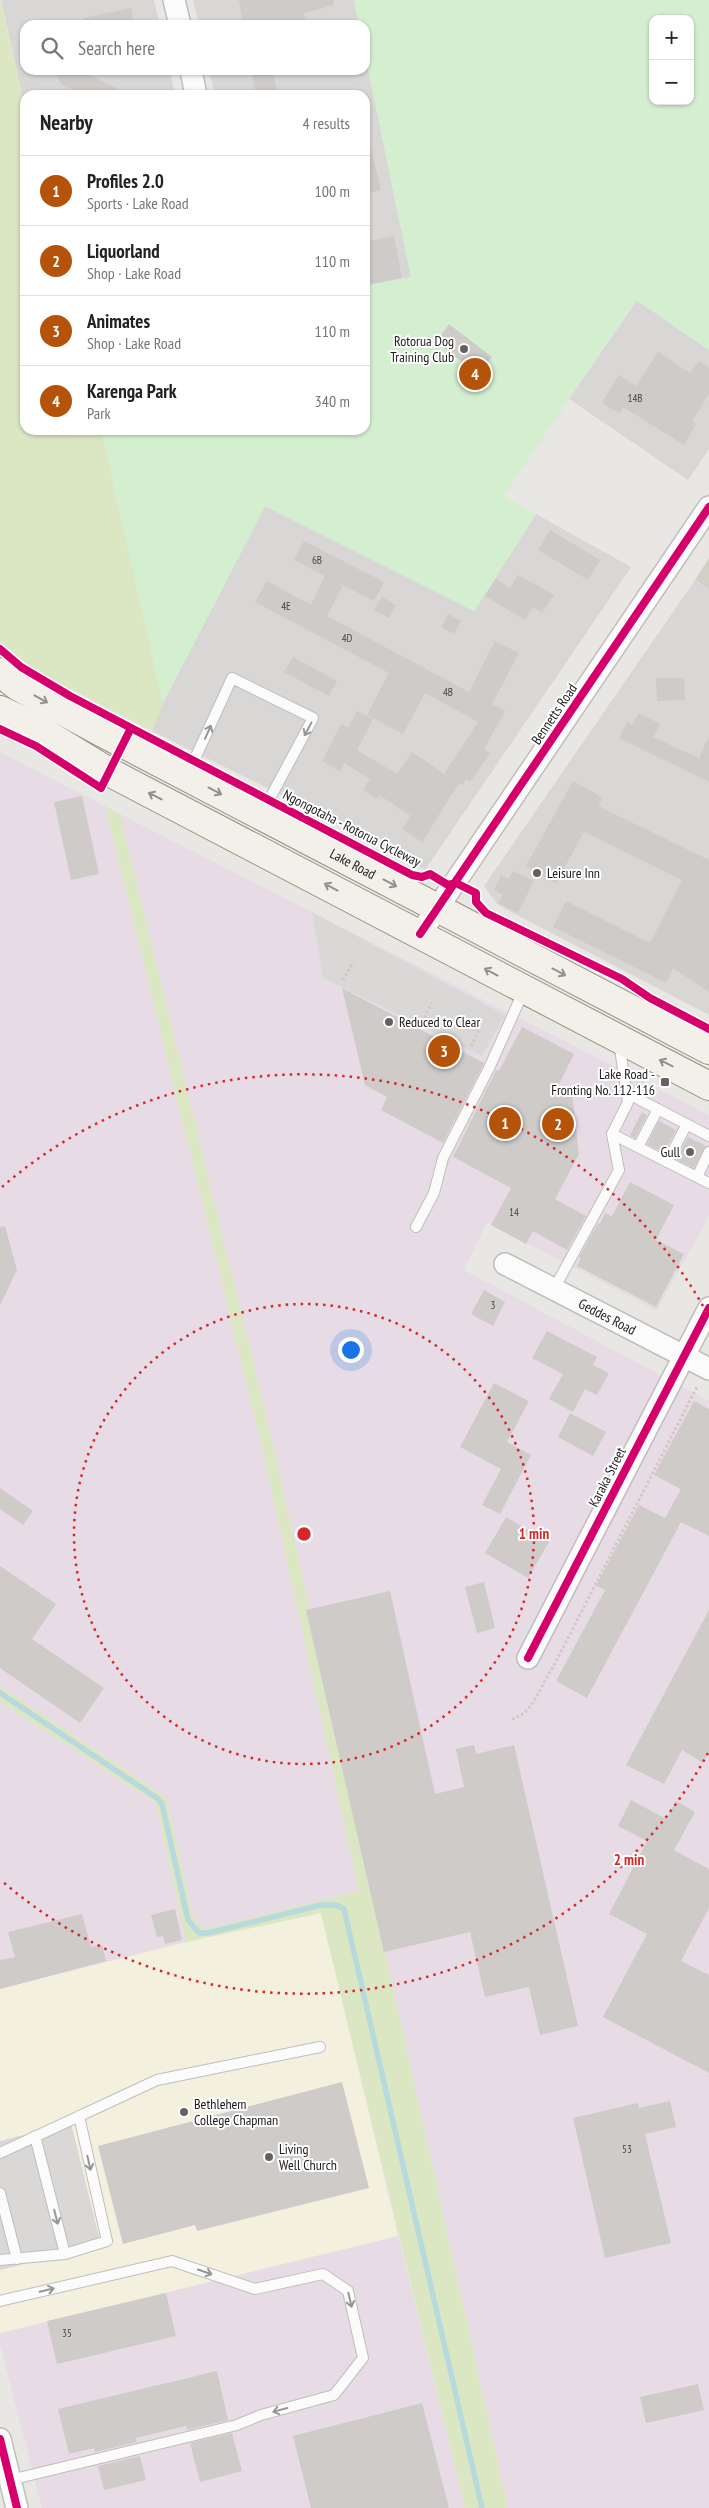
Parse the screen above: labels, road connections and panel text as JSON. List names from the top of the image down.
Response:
{
  "streets": {
    "main road": ["Lake Road"],
    "street": ["Bennetts Road", "Geddes Road", "Karaka Street"],
    "cycle path": ["Ngongotaha - Rotorua Cycleway"]
  },
  "crossings": [
    ["Bennetts Road", "Lake Road"],
    ["Geddes Road", "Karaka Street"]
  ],
  "places": {
    "other": [
      "Rotorua Dog Training Club",
      "Leisure Inn",
      "Reduced to Clear",
      "Gull",
      "Bethlehem College Chapman",
      "Living Well Church"
    ],
    "transit": ["Lake Road - Fronting No. 112-116"]
  },
  "house_numbers": [
    "14B",
    "6B",
    "4E",
    "4D",
    "4B",
    "14",
    "3",
    "53",
    "35"
  ],
  "page": {
    "map_buttons": ["+", "−"],
    "search": "Search here",
    "heading": ["Nearby", "4 results"],
    "list": [
      {
        "mark": "1",
        "name": "Profiles 2.0",
        "note": "Sports · Lake Road",
        "value": "100 m"
      },
      {
        "mark": "2",
        "name": "Liquorland",
        "note": "Shop · Lake Road",
        "value": "110 m"
      },
      {
        "mark": "3",
        "name": "Animates",
        "note": "Shop · Lake Road",
        "value": "110 m"
      },
      {
        "mark": "4",
        "name": "Karenga Park",
        "note": "Park",
        "value": "340 m"
      }
    ],
    "pins": [
      "4",
      "3",
      "1",
      "2"
    ]
  },
  "rings": ["1 min", "2 min"]
}
